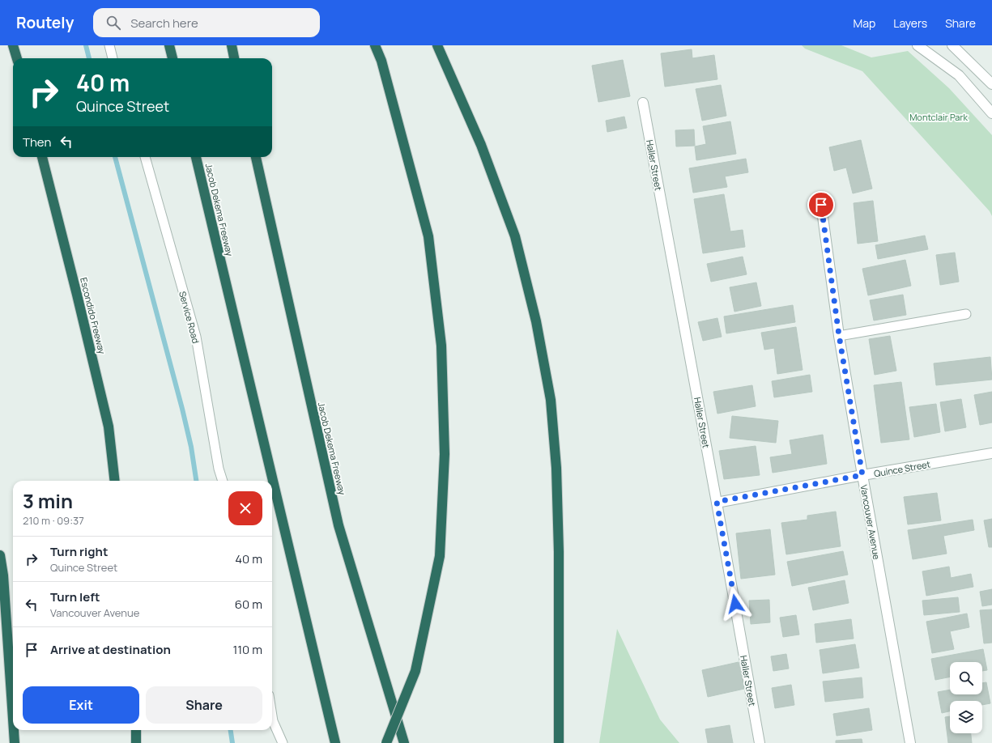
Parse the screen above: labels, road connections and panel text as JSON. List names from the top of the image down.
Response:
{
  "streets": {
    "highway": ["Jacob Dekema Freeway", "Escondido Freeway"],
    "street": ["Haller Street", "Quince Street", "Vancouver Avenue"],
    "lane": ["Service Road"]
  },
  "crossings": [
    ["Haller Street", "Quince Street"],
    ["Quince Street", "Vancouver Avenue"]
  ],
  "parks": ["Montclair Park"],
  "page": {
    "header": "Routely",
    "search": "Search here",
    "nav": ["Map", "Layers", "Share"],
    "turn": ["40 m", "Quince Street"],
    "then": "Then",
    "heading": ["3 min", "210 m · 09:37"],
    "list": [
      {
        "name": "Turn right",
        "note": "Quince Street",
        "value": "40 m"
      },
      {
        "name": "Turn left",
        "note": "Vancouver Avenue",
        "value": "60 m"
      },
      {
        "name": "Arrive at destination",
        "value": "110 m"
      }
    ],
    "buttons": ["Exit", "Share"]
  }
}
